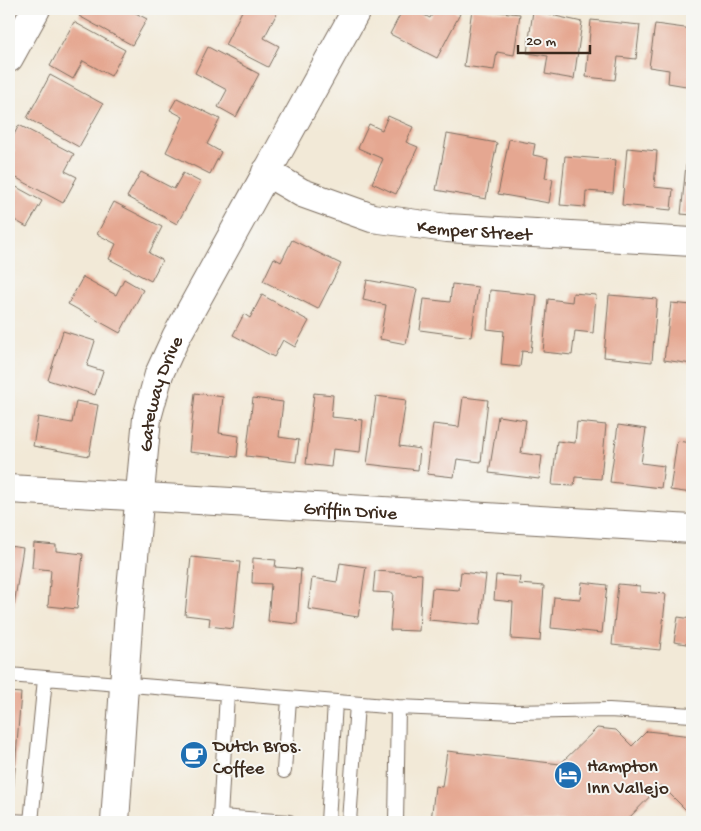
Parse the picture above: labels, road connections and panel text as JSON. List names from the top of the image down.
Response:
{
  "streets": {
    "street": ["Kemper Street", "Gateway Drive", "Griffin Drive"]
  },
  "crossings": [
    ["Kemper Street", "Gateway Drive"],
    ["Gateway Drive", "Griffin Drive"]
  ],
  "places": {
    "cafe": ["Dutch Bros. Coffee"],
    "hotel": ["Hampton Inn Vallejo"]
  },
  "scale_bar": "20 m"
}
